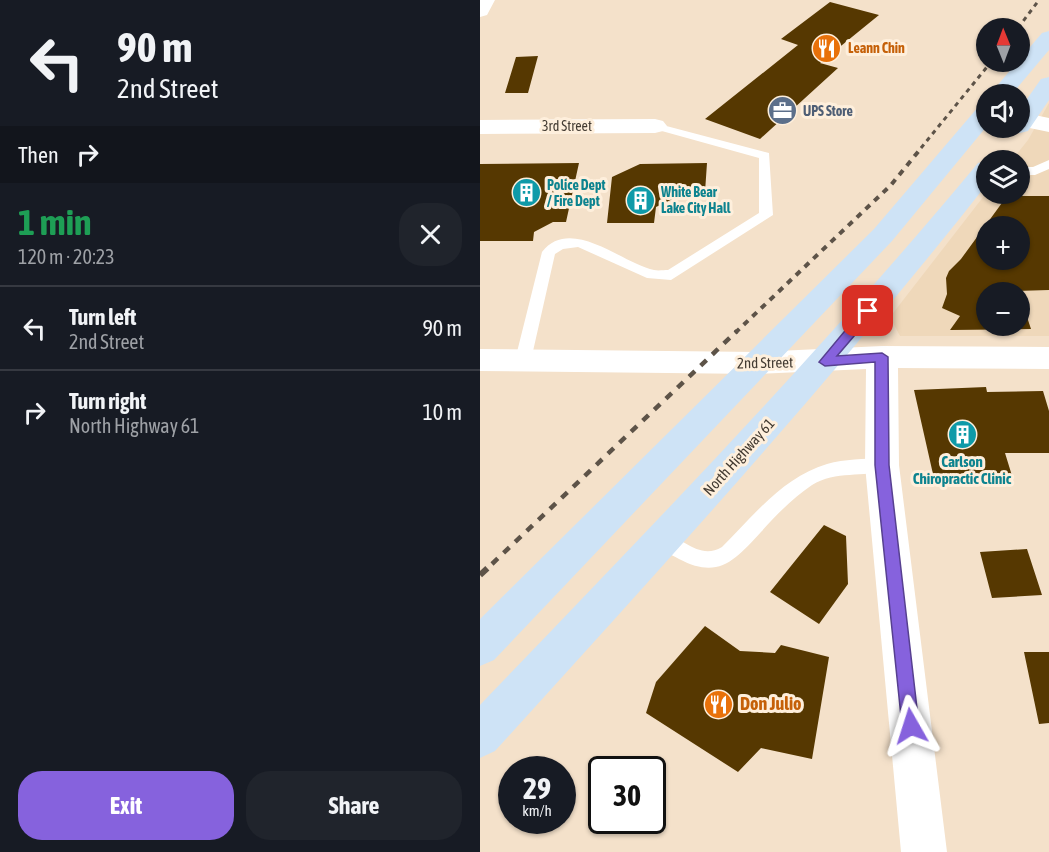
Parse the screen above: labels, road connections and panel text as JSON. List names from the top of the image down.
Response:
{
  "streets": {
    "main road": ["North Highway 61"],
    "street": ["3rd Street", "2nd Street"]
  },
  "crossings": [
    ["2nd Street", "North Highway 61"]
  ],
  "places": {
    "restaurant": ["Leann Chin", "Don Julio"],
    "office": ["UPS Store"],
    "building": ["Police Dept / Fire Dept", "White Bear Lake City Hall", "Carlson Chiropractic Clinic"]
  },
  "north": "top",
  "page": {
    "turn": ["90 m", "2nd Street"],
    "map_buttons": ["+", "−"],
    "then": "Then",
    "heading": ["1 min", "120 m · 20:23"],
    "list": [
      {
        "name": "Turn left",
        "note": "2nd Street",
        "value": "90 m"
      },
      {
        "name": "Turn right",
        "note": "North Highway 61",
        "value": "10 m"
      }
    ],
    "speed": "29 km/h",
    "limit": "30",
    "buttons": ["Exit", "Share"]
  }
}
